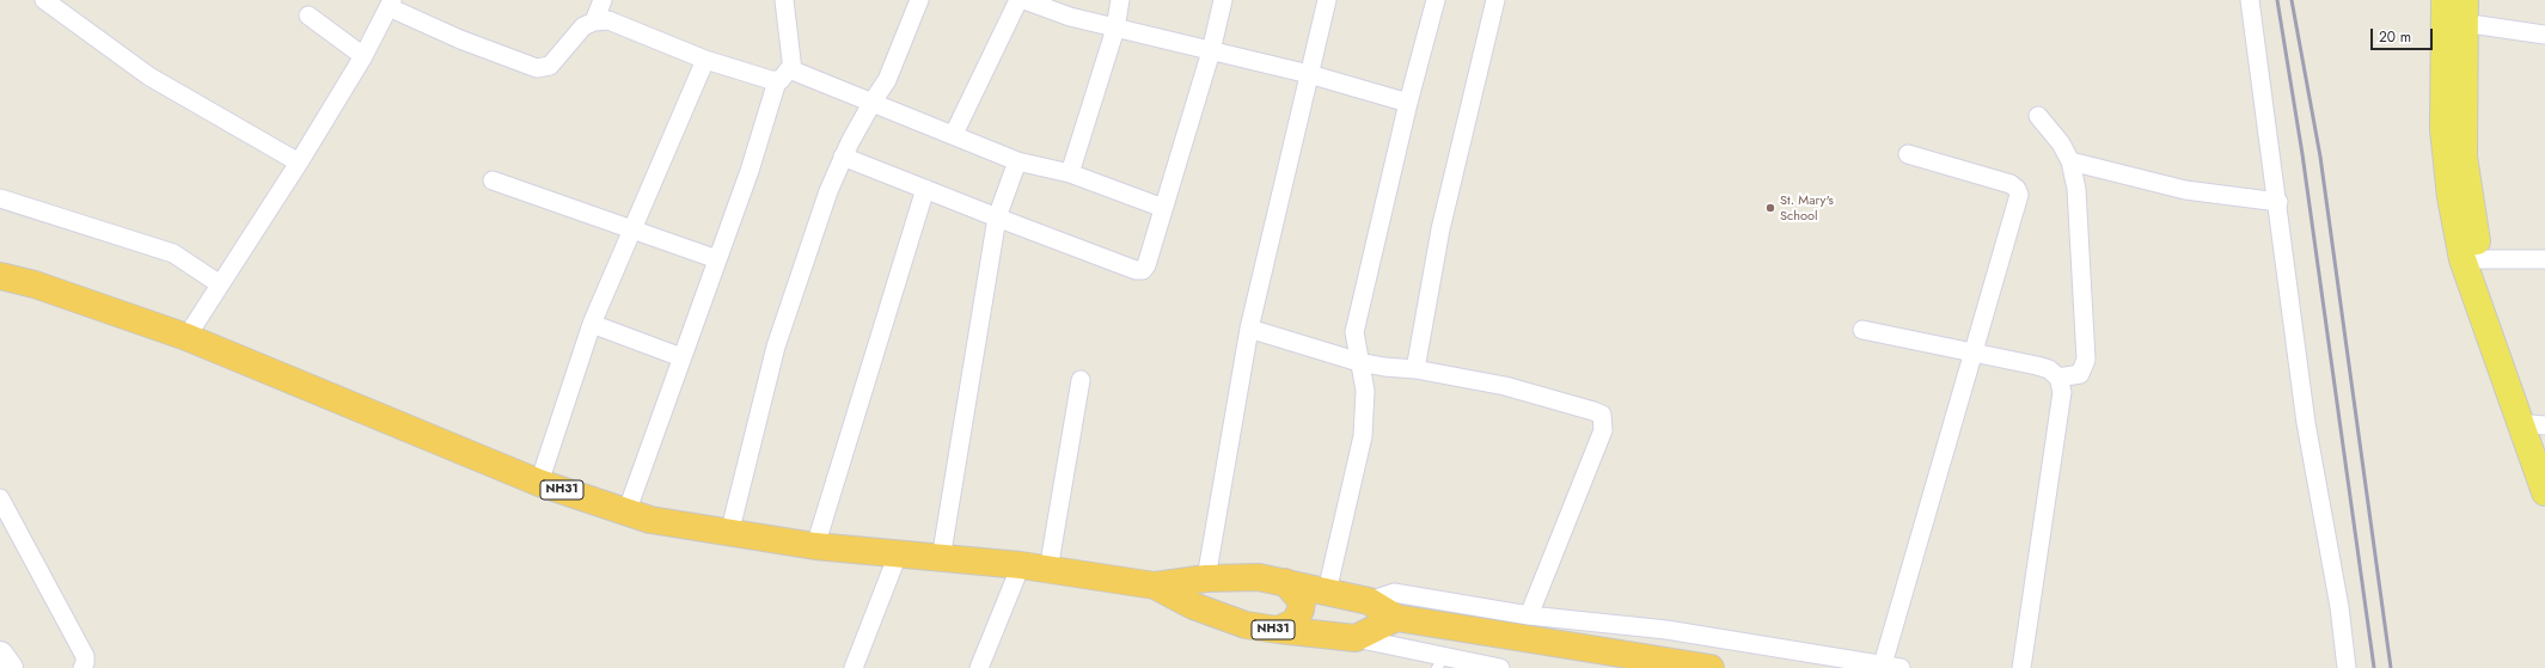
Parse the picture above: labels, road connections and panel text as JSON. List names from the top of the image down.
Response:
{
  "streets": {
    "highway": ["NH31"]
  },
  "places": ["St. Mary's School"],
  "scale_bar": "20 m"
}
